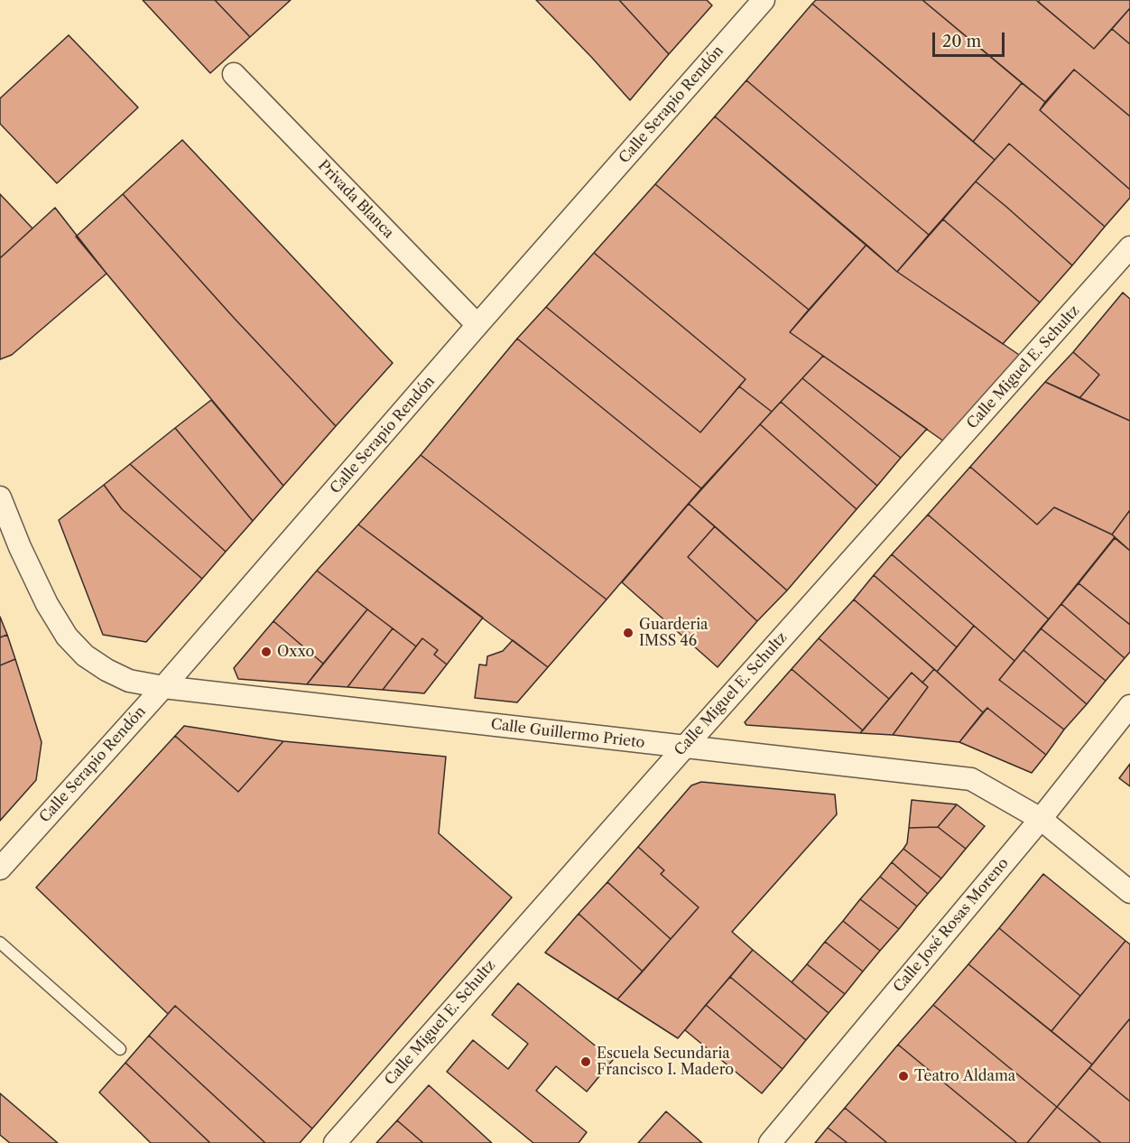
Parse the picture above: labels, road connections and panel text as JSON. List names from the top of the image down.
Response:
{
  "streets": {
    "street": [
      "Calle Serapio Rendón",
      "Privada Blanca",
      "Calle Miguel E. Schultz",
      "Calle Guillermo Prieto",
      "Calle José Rosas Moreno"
    ]
  },
  "crossings": [
    ["Calle Serapio Rendón", "Privada Blanca"],
    ["Calle Serapio Rendón", "Calle Guillermo Prieto"],
    ["Calle Miguel E. Schultz", "Calle Guillermo Prieto"],
    ["Calle Guillermo Prieto", "Calle José Rosas Moreno"]
  ],
  "places": [
    "Guarderia IMSS 46",
    "Oxxo",
    "Escuela Secundaria Francisco I. Madero",
    "Teatro Aldama"
  ],
  "scale_bar": "20 m"
}
